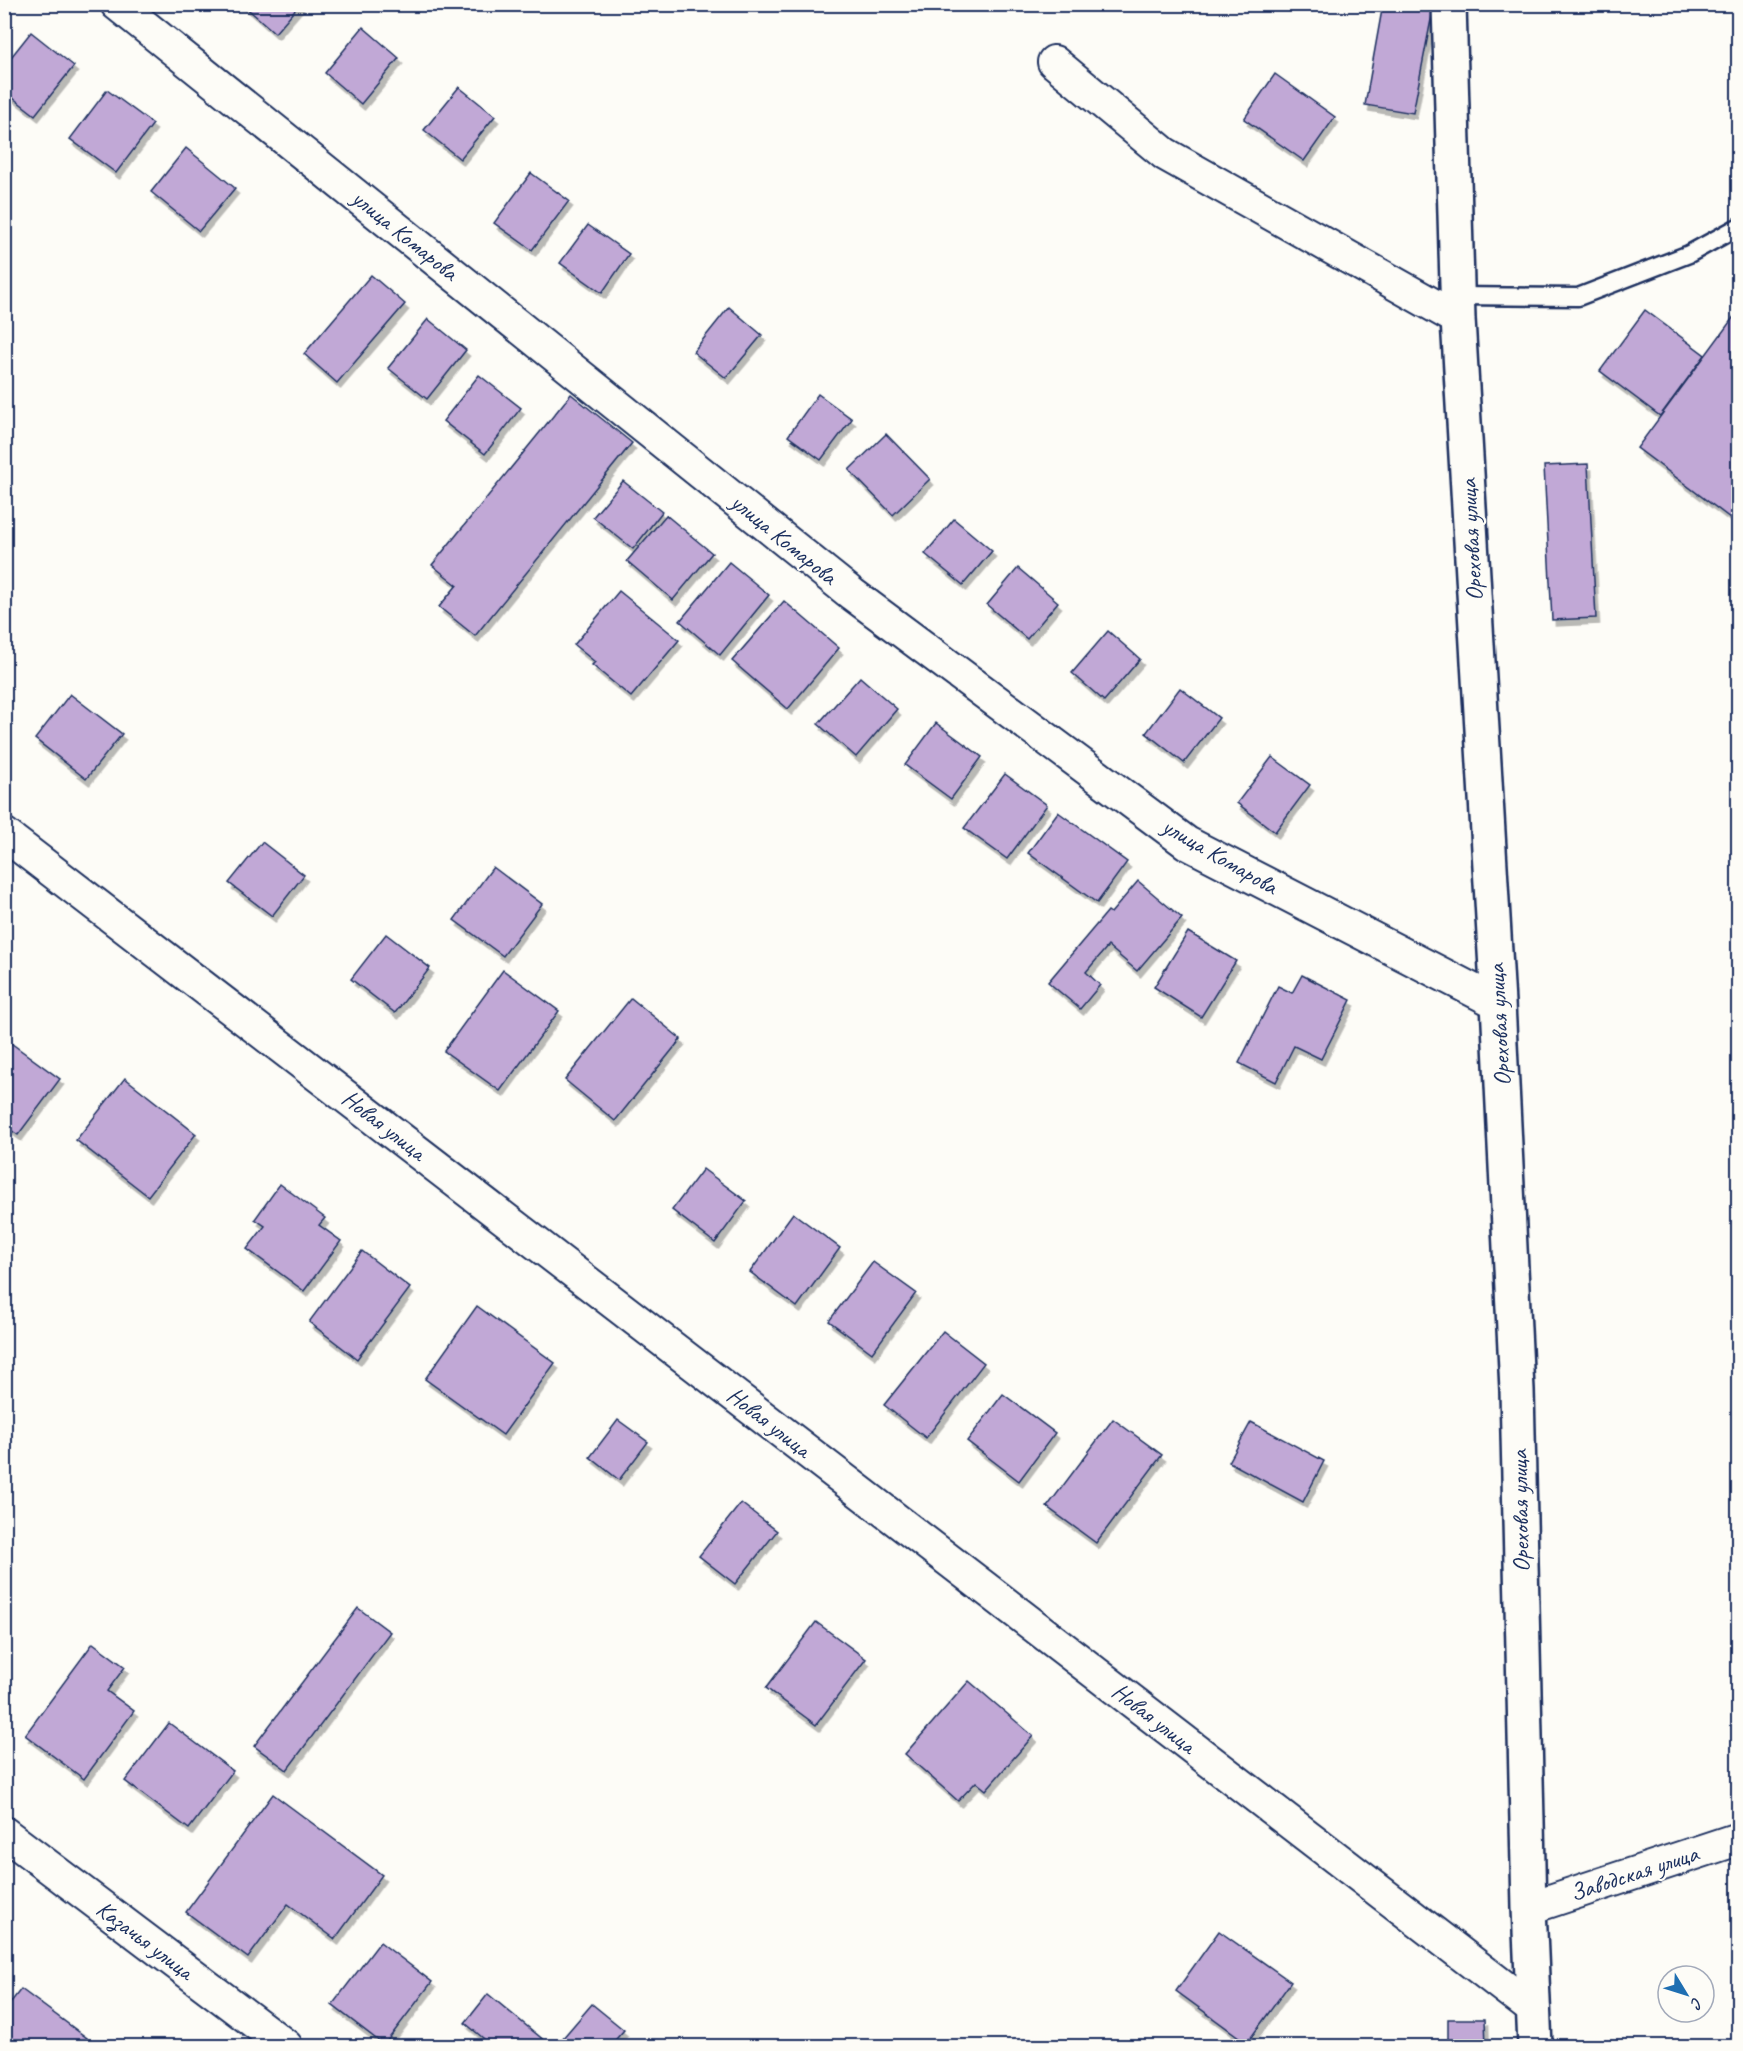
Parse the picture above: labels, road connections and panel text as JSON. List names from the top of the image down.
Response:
{
  "streets": {
    "main road": ["Ореховая улица"],
    "street": [
      "улица Комарова",
      "Новая улица",
      "Заводская улица",
      "Казачья улица"
    ]
  },
  "crossings": [
    ["улица Комарова", "Ореховая улица"],
    ["Ореховая улица", "Новая улица"],
    ["Ореховая улица", "Заводская улица"]
  ],
  "north": "bottom right"
}
